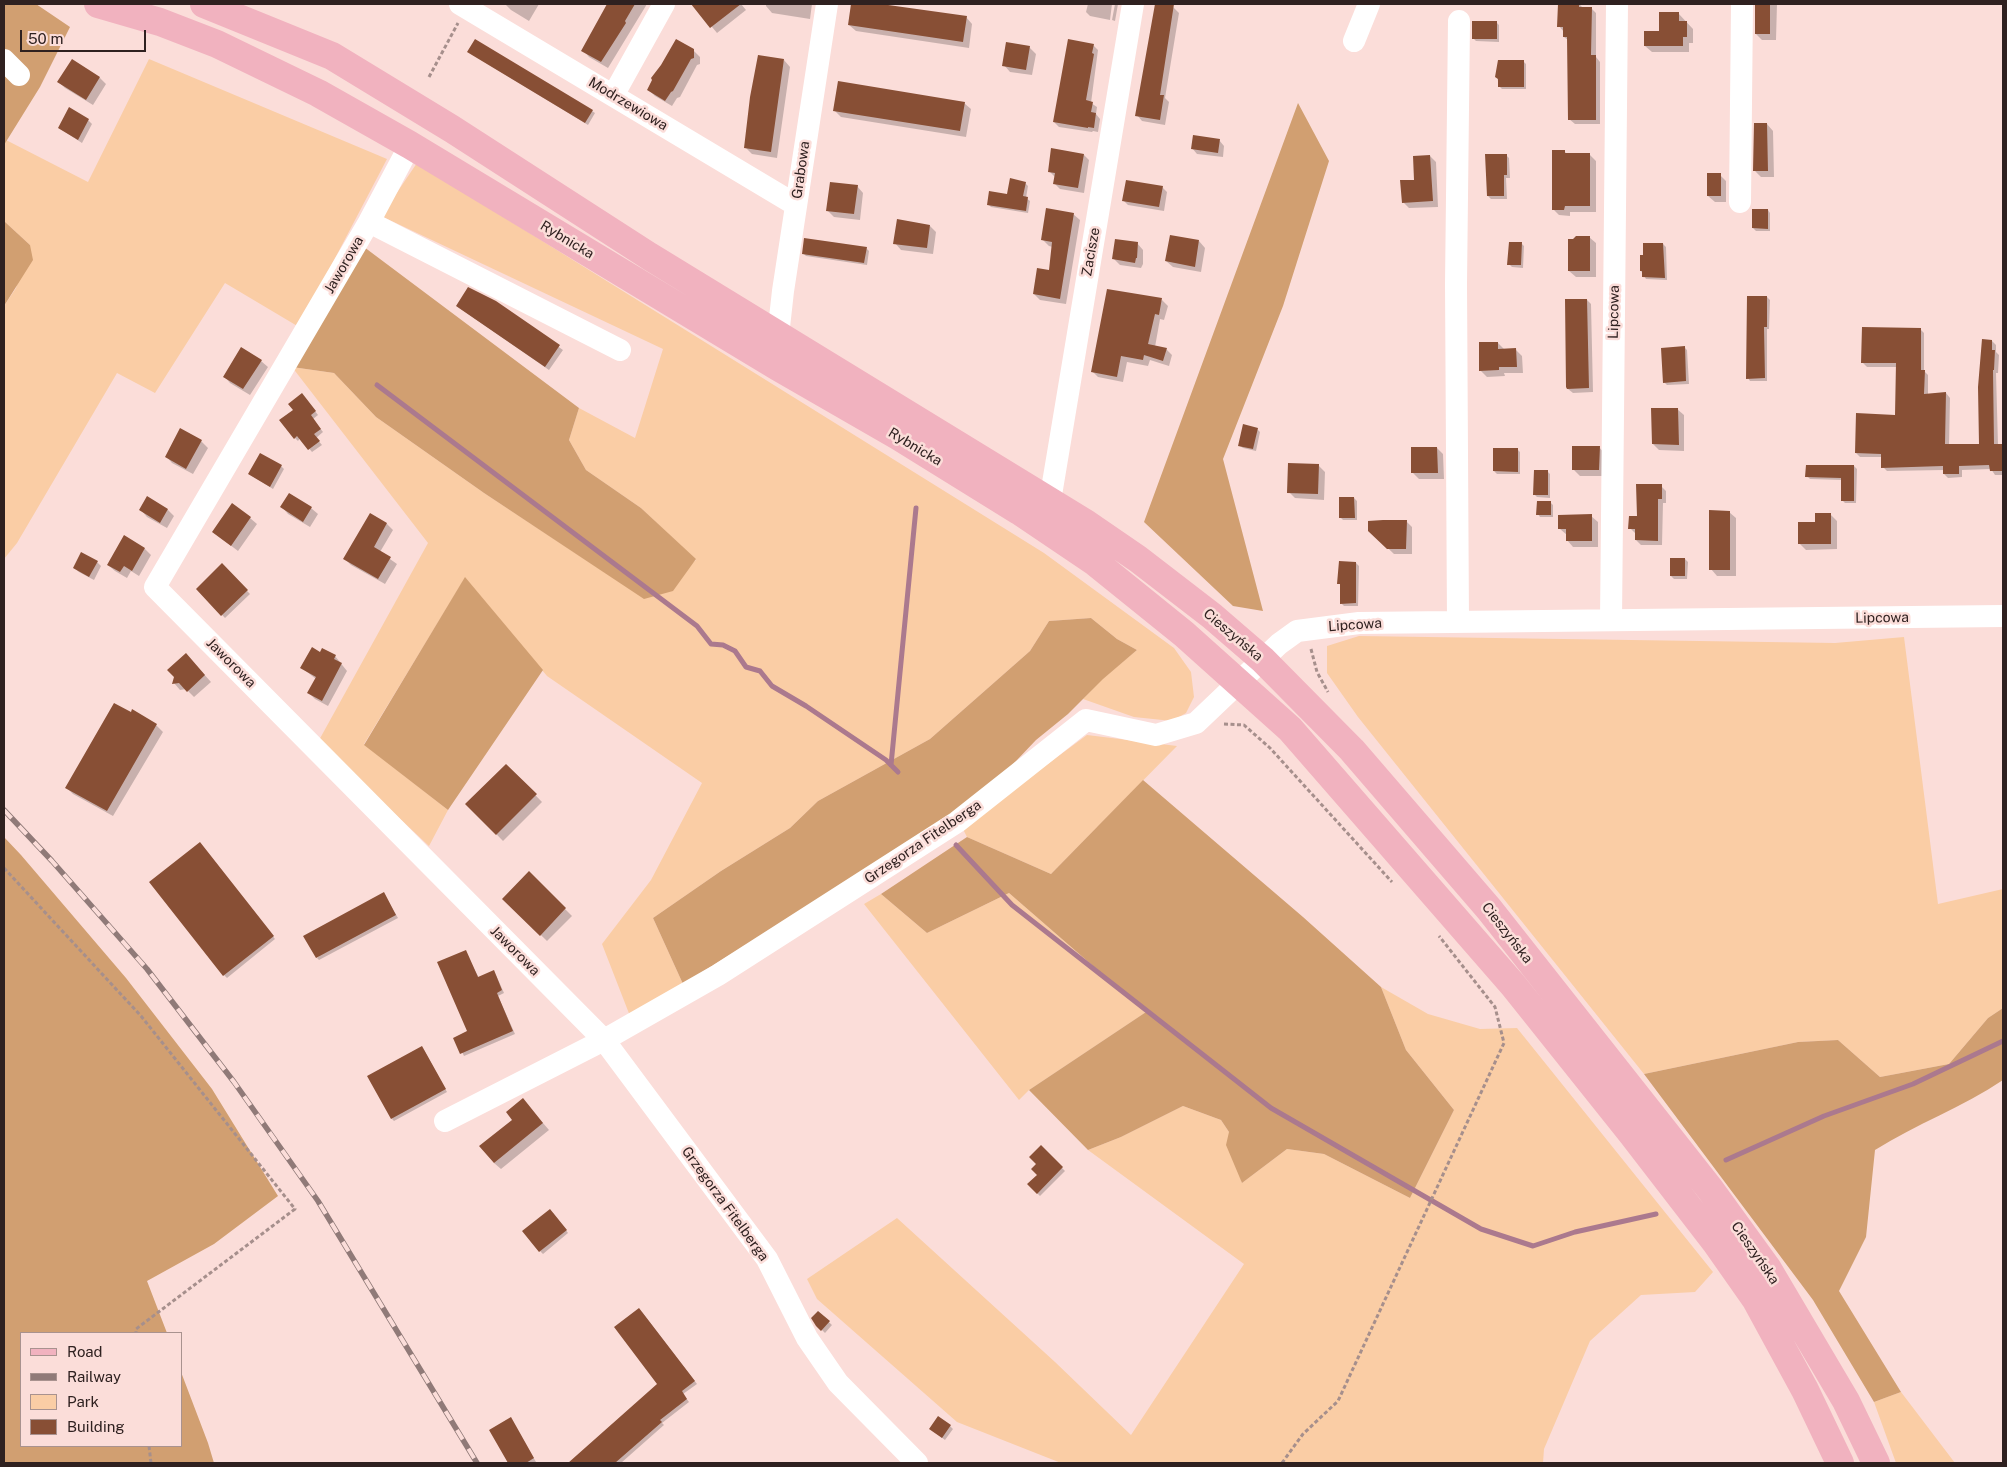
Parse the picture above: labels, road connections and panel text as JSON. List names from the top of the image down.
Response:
{
  "streets": {
    "main road": ["Rybnicka", "Cieszyńska"],
    "street": [
      "Modrzewiowa",
      "Grabowa",
      "Zacisze",
      "Jaworowa",
      "Lipcowa",
      "Grzegorza Fitelberga"
    ]
  },
  "crossings": [
    ["Modrzewiowa", "Grabowa"],
    ["Grabowa", "Rybnicka"],
    ["Rybnicka", "Zacisze"],
    ["Rybnicka", "Cieszyńska"],
    ["Zacisze", "Cieszyńska"],
    ["Jaworowa", "Grzegorza Fitelberga"],
    ["Lipcowa", "Cieszyńska"],
    ["Lipcowa", "Grzegorza Fitelberga"],
    ["Cieszyńska", "Grzegorza Fitelberga"]
  ],
  "legend": [
    "Road",
    "Railway",
    "Park",
    "Building"
  ],
  "scale_bar": "50 m"
}
